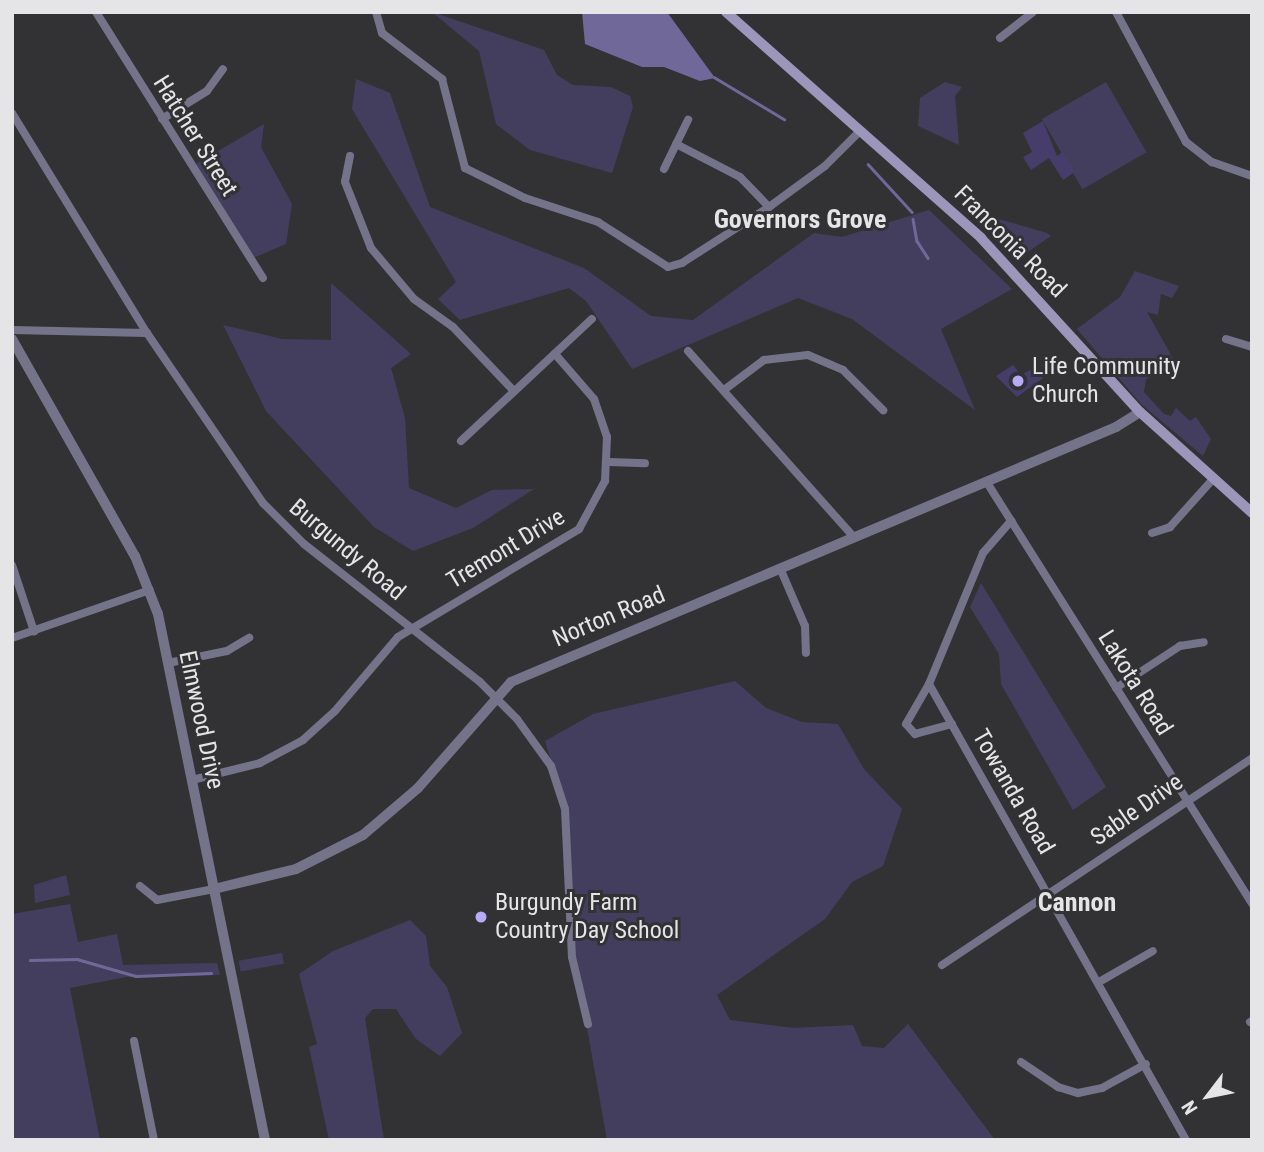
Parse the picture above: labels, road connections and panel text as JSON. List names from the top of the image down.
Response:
{
  "streets": {
    "main road": ["Franconia Road"],
    "street": [
      "Hatcher Street",
      "Tremont Drive",
      "Burgundy Road",
      "Norton Road",
      "Lakota Road",
      "Elmwood Drive",
      "Towanda Road",
      "Sable Drive"
    ]
  },
  "crossings": [
    ["Franconia Road", "Norton Road"],
    ["Tremont Drive", "Burgundy Road"],
    ["Tremont Drive", "Elmwood Drive"],
    ["Burgundy Road", "Norton Road"],
    ["Norton Road", "Lakota Road"],
    ["Norton Road", "Elmwood Drive"],
    ["Lakota Road", "Sable Drive"],
    ["Towanda Road", "Sable Drive"]
  ],
  "districts": ["Governors Grove", "Cannon"],
  "places": ["Life Community Church", "Burgundy Farm Country Day School"],
  "north": "bottom left"
}
